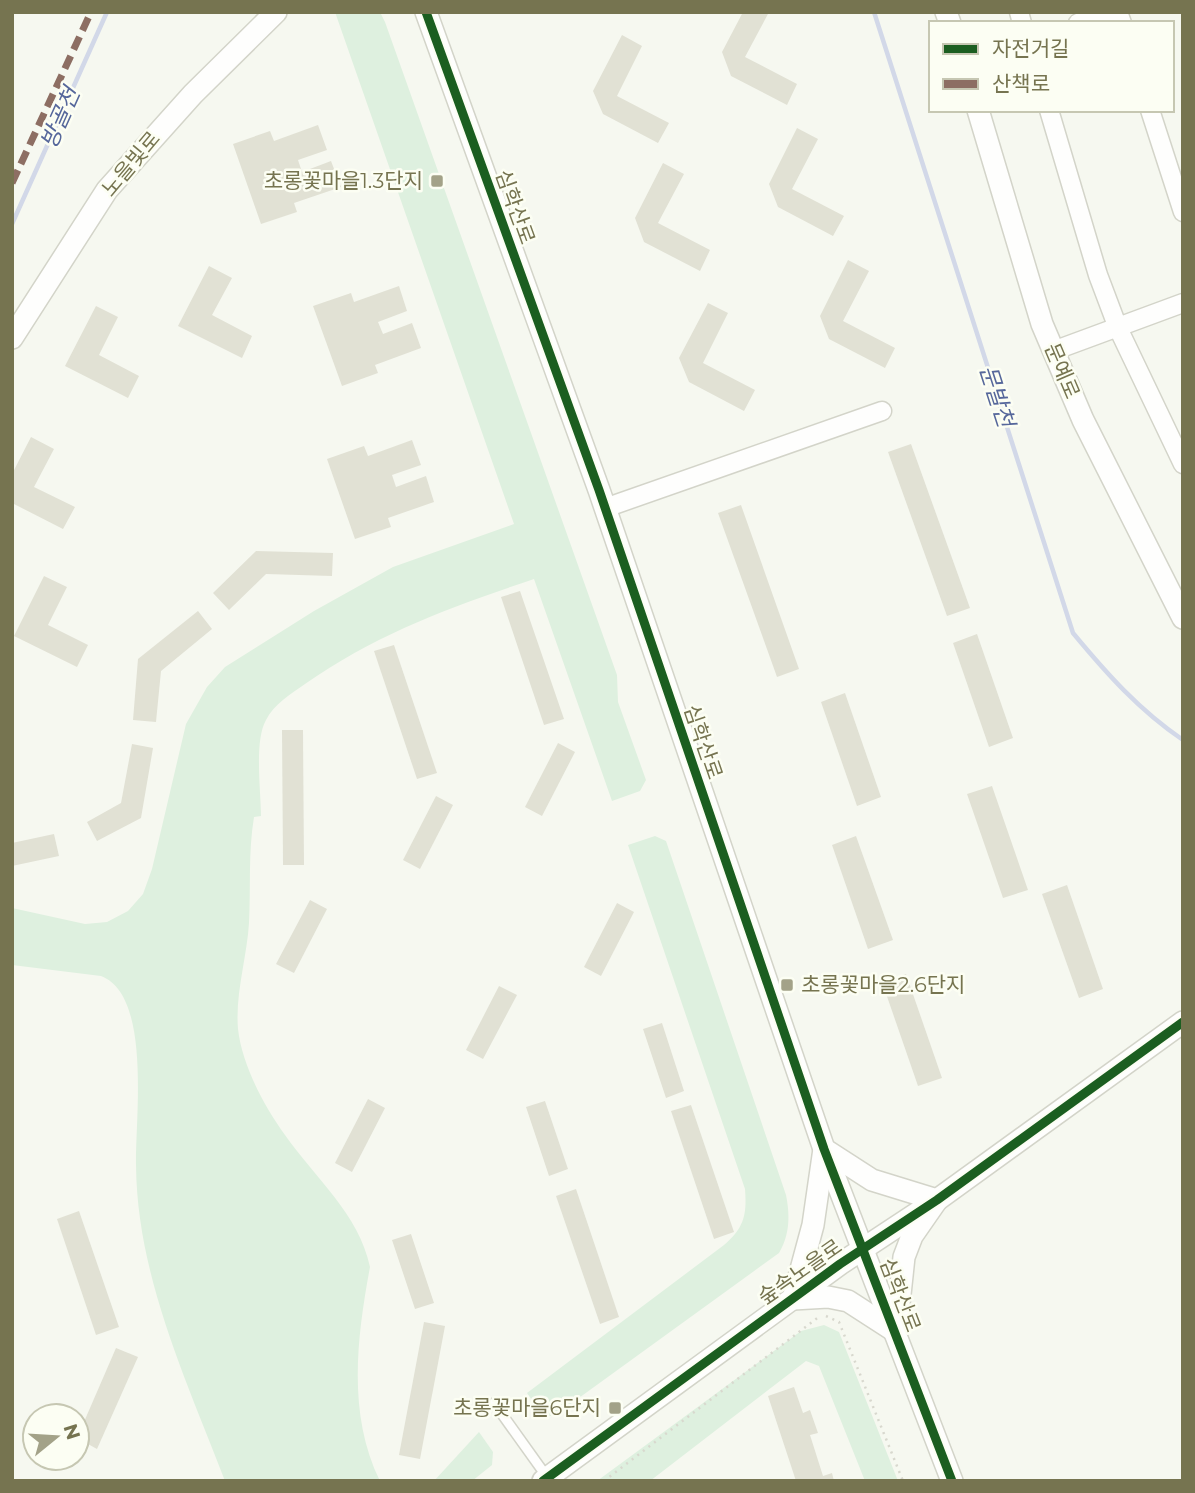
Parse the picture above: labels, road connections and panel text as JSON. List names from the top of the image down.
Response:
{
  "streets": {
    "street": [
      "노을빛로",
      "심학산로",
      "문예로",
      "숲속노을로"
    ]
  },
  "crossings": [
    ["심학산로", "숲속노을로"]
  ],
  "water": ["방골천", "문발천"],
  "places": {
    "transit": ["초롱꽃마을1.3단지", "초롱꽃마을2.6단지", "초롱꽃마을6단지"]
  },
  "legend": ["자전거길", "산책로"],
  "north": "right"
}
